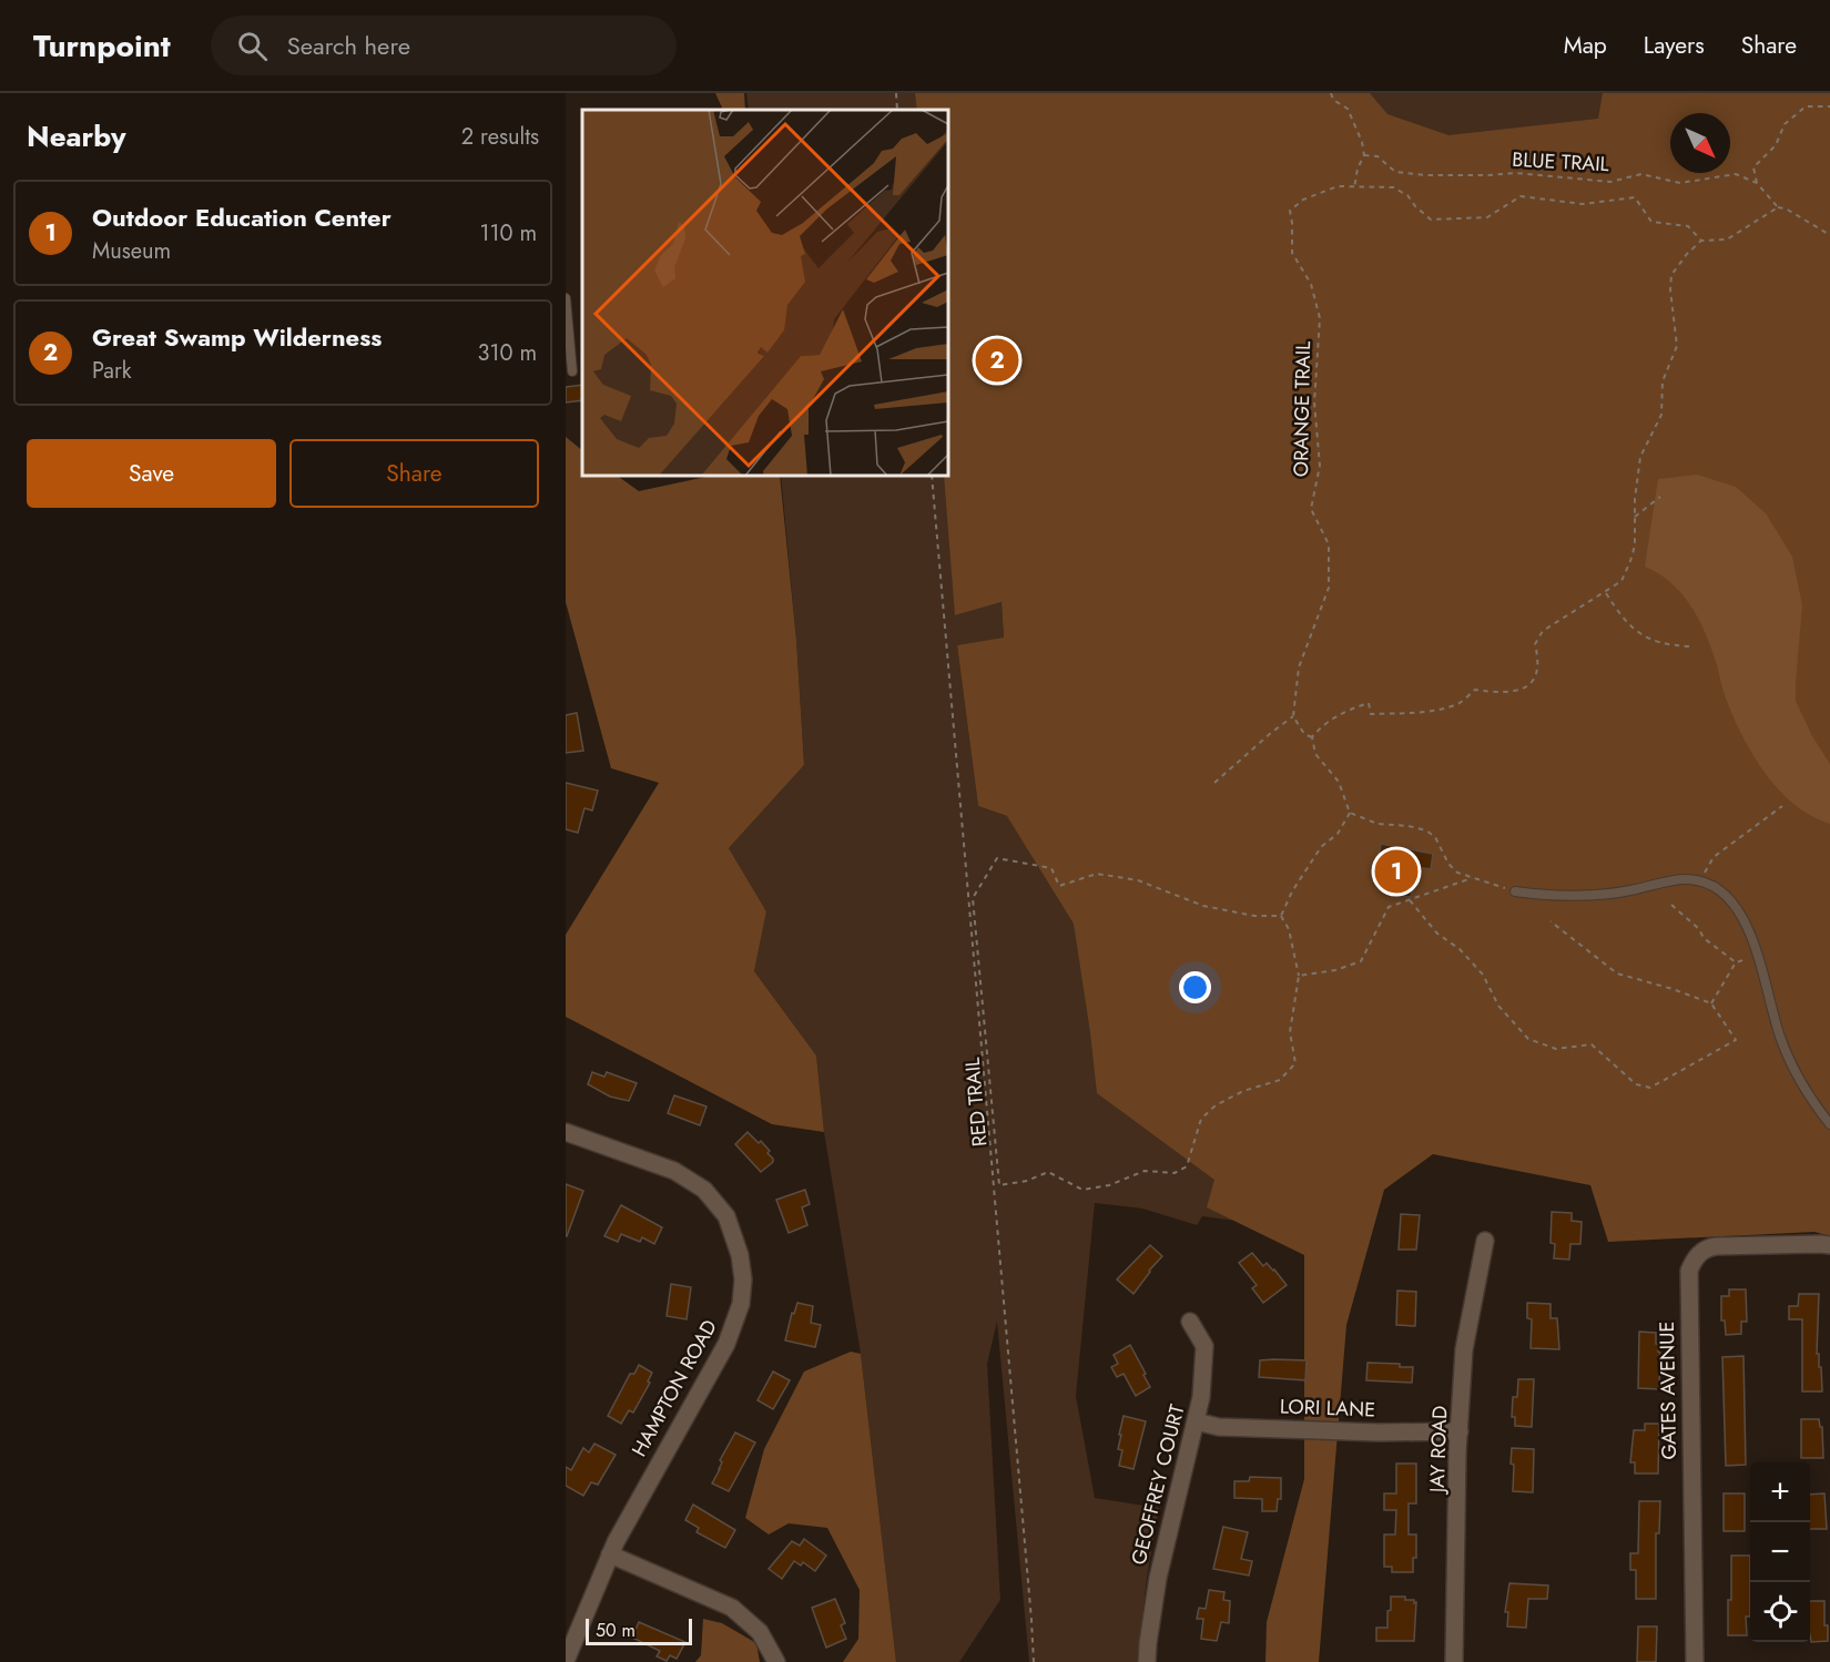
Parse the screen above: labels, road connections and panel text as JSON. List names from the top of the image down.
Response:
{
  "streets": {
    "street": [
      "HAMPTON ROAD",
      "GATES AVENUE",
      "LORI LANE",
      "JAY ROAD",
      "GEOFFREY COURT"
    ],
    "path": ["BLUE TRAIL", "ORANGE TRAIL", "RED TRAIL"]
  },
  "crossings": [
    ["LORI LANE", "JAY ROAD"],
    ["LORI LANE", "GEOFFREY COURT"]
  ],
  "scale_bar": "50 m",
  "north": "bottom right",
  "page": {
    "header": "Turnpoint",
    "search": "Search here",
    "nav": ["Map", "Layers", "Share"],
    "heading": ["Nearby", "2 results"],
    "list": [
      {
        "mark": "1",
        "name": "Outdoor Education Center",
        "note": "Museum",
        "value": "110 m"
      },
      {
        "mark": "2",
        "name": "Great Swamp Wilderness",
        "note": "Park",
        "value": "310 m"
      }
    ],
    "pins": ["2", "1"],
    "buttons": ["Save", "Share"],
    "map_buttons": ["+", "−"],
    "scale": "50 m"
  }
}
